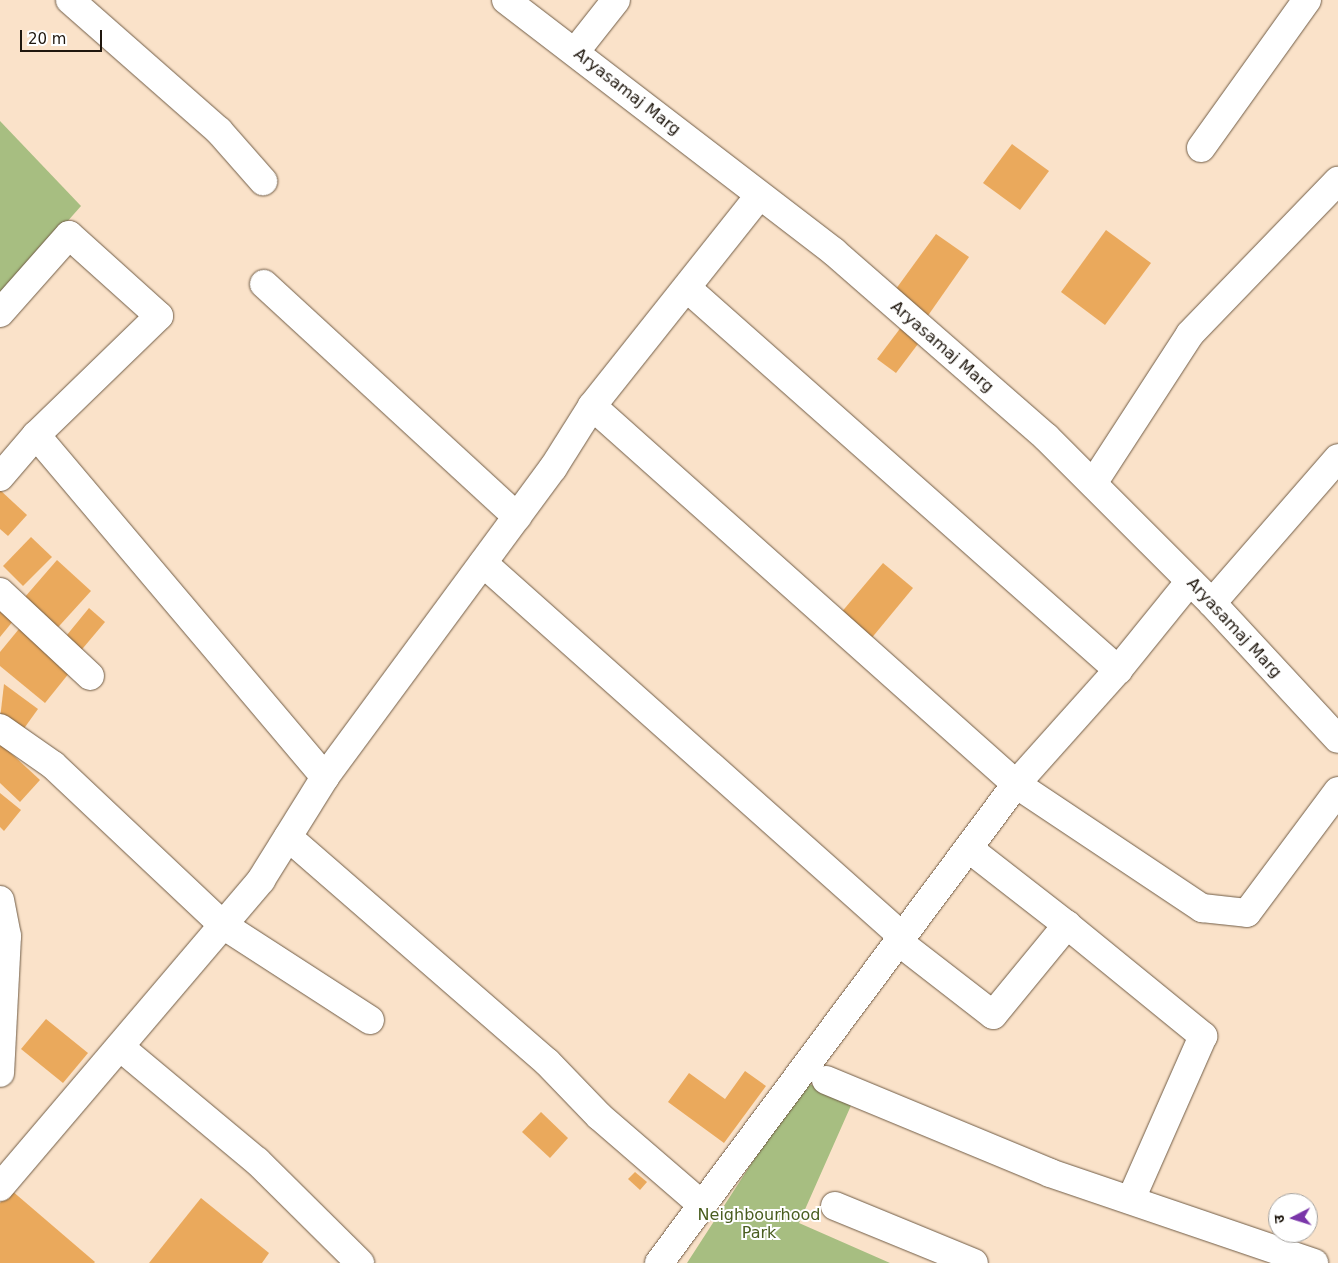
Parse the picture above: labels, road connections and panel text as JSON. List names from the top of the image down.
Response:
{
  "streets": {
    "street": ["Aryasamaj Marg"]
  },
  "parks": ["Neighbourhood Park"],
  "scale_bar": "20 m",
  "north": "left"
}
